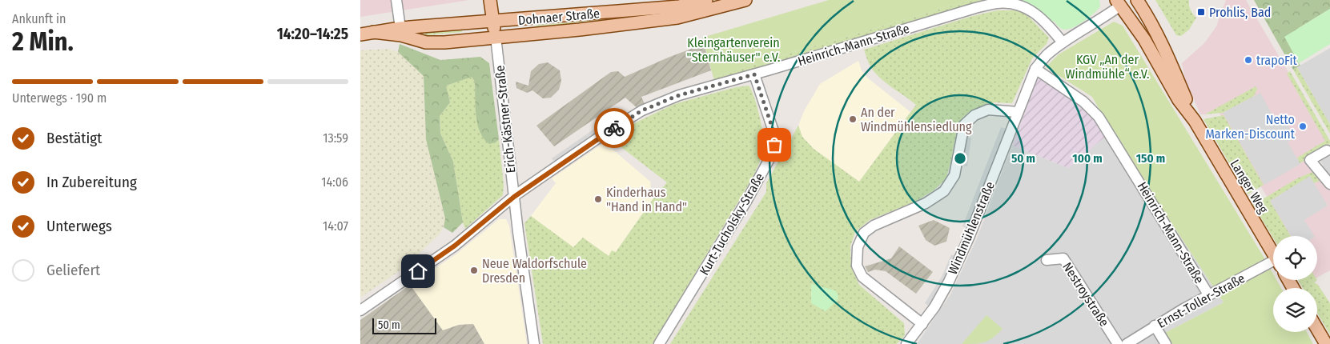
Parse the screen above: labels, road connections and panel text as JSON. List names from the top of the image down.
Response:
{
  "streets": {
    "main road": ["Dohnaer Straße", "Langer Weg"],
    "street": [
      "Heinrich-Mann-Straße",
      "Erich-Kästner-Straße",
      "Kurt-Tucholsky-Straße",
      "Windmühlenstraße",
      "Nestroystraße",
      "Ernst-Toller-Straße"
    ]
  },
  "crossings": [
    ["Dohnaer Straße", "Erich-Kästner-Straße"],
    ["Heinrich-Mann-Straße", "Erich-Kästner-Straße"],
    ["Heinrich-Mann-Straße", "Kurt-Tucholsky-Straße"],
    ["Heinrich-Mann-Straße", "Windmühlenstraße"],
    ["Heinrich-Mann-Straße", "Ernst-Toller-Straße"],
    ["Langer Weg", "Windmühlenstraße"]
  ],
  "parks": ["Kleingartenverein \"Sternhäuser\" e.V.", "KGV „An der Windmühle“ e.V."],
  "places": {
    "transit": ["Prohlis, Bad"],
    "other": [
      "trapoFit",
      "An der Windmühlensiedlung",
      "Netto Marken-Discount",
      "Kinderhaus \"Hand in Hand\"",
      "Neue Waldorfschule Dresden"
    ]
  },
  "scale_bar": "50 m",
  "page": {
    "heading": ["2 Min.", "Ankunft in", "14:20–14:25"],
    "bar": "Unterwegs · 190 m",
    "list": [
      ["Bestätigt", "13:59"],
      ["In Zubereitung", "14:06"],
      ["Unterwegs", "14:07"],
      "Geliefert"
    ],
    "scale": "50 m"
  },
  "rings": ["50 m", "100 m", "150 m"]
}
